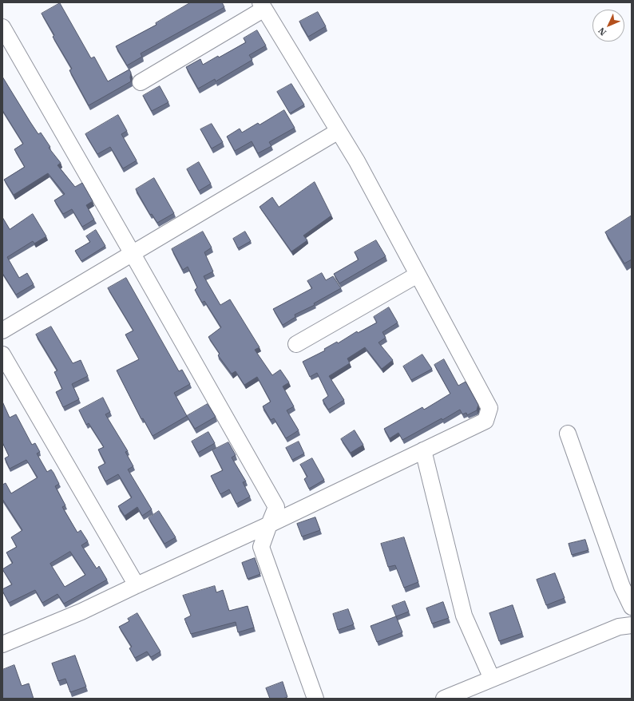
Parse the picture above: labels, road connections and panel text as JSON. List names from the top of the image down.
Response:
{
  "north": "bottom left"
}
